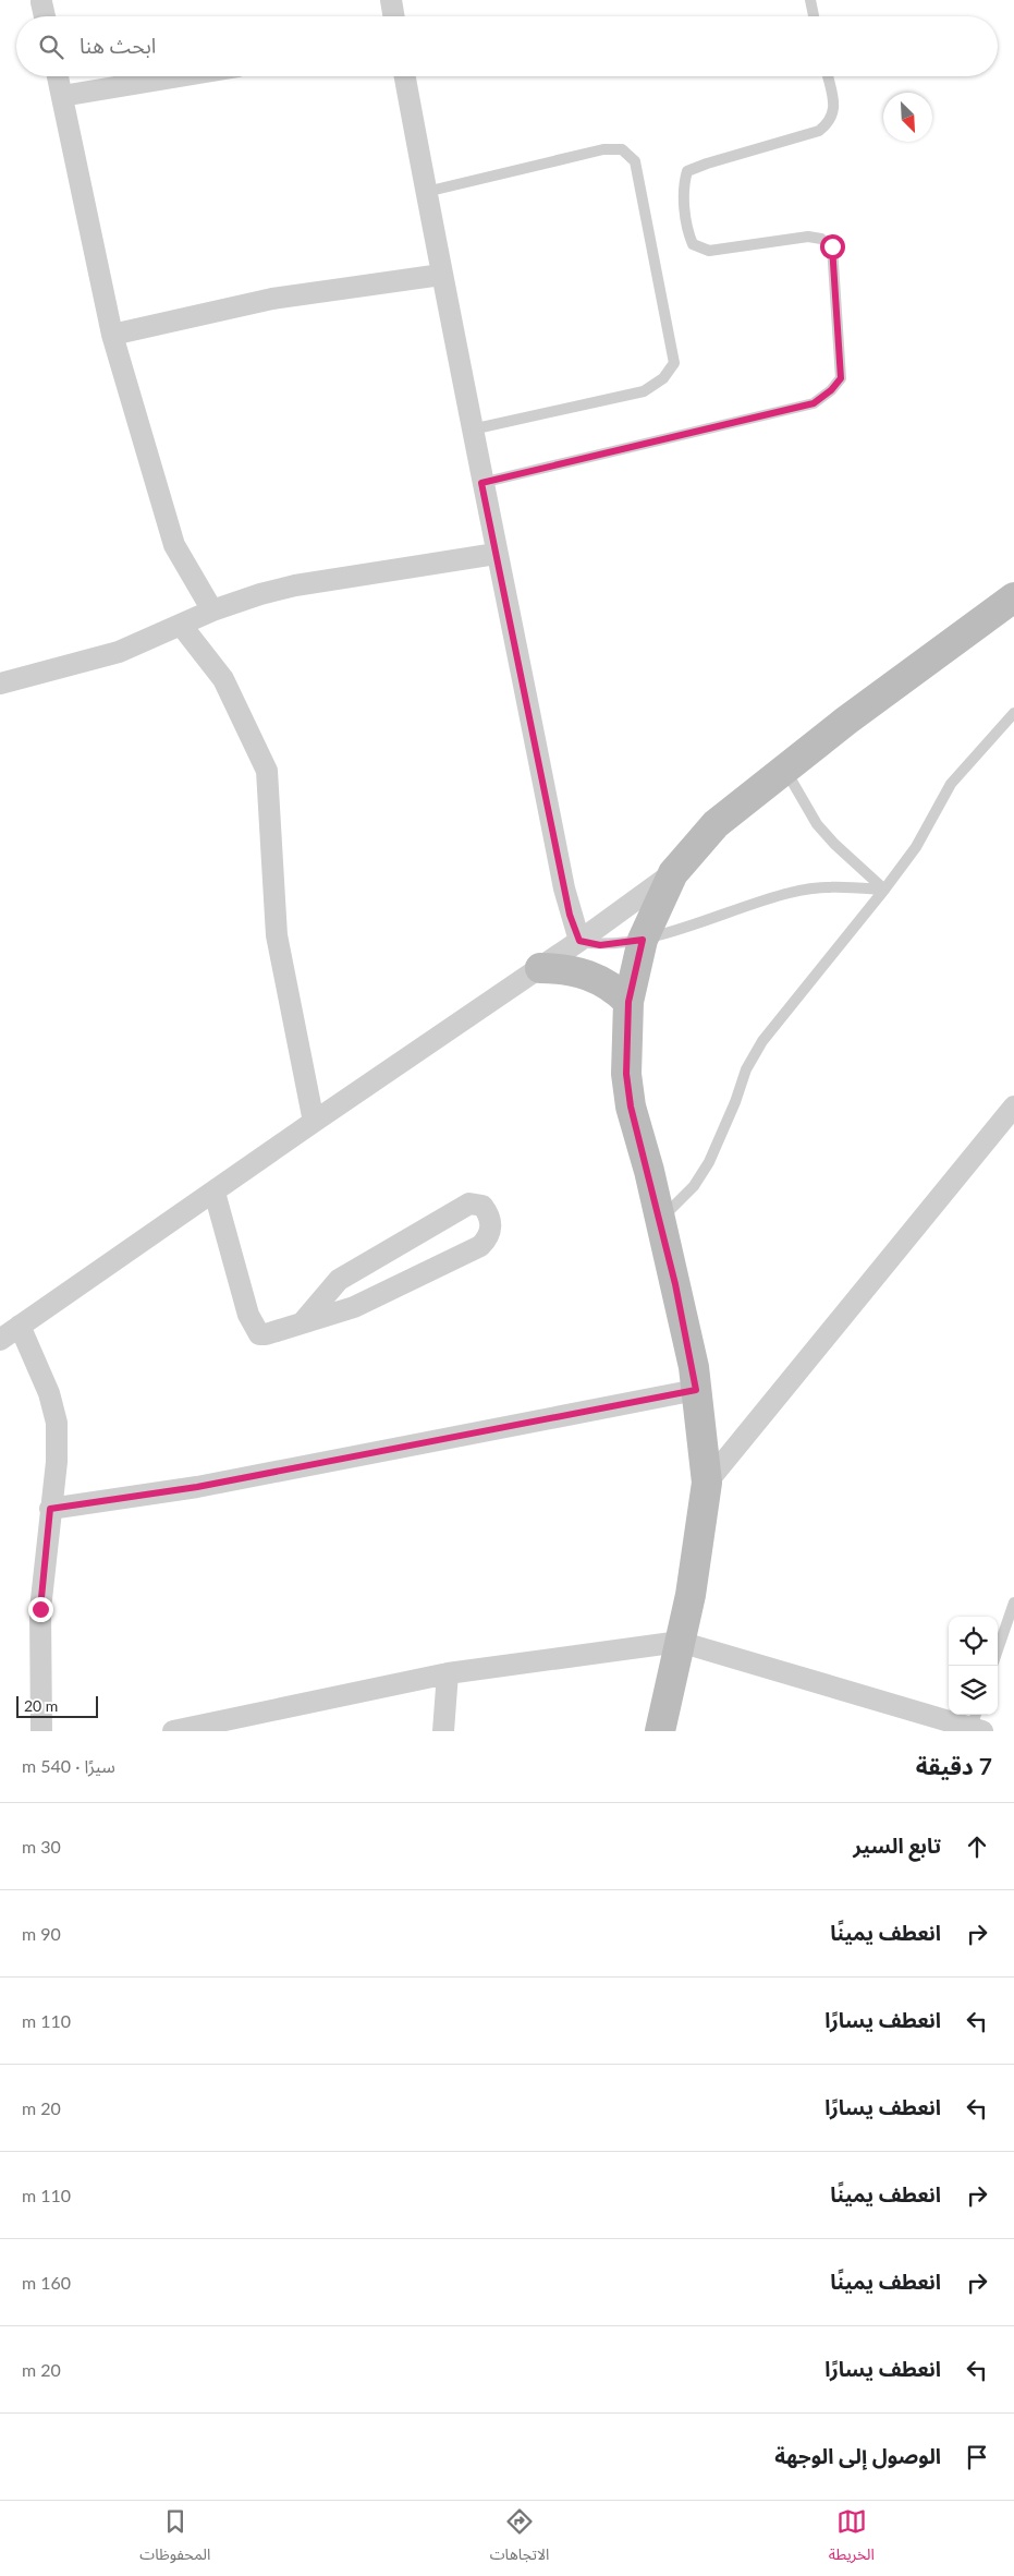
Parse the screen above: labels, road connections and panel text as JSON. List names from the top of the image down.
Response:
{
  "scale_bar": "20 m",
  "north": "bottom right",
  "page": {
    "search": "ابحث هنا",
    "scale": "20 m",
    "heading": ["7 دقيقة", "سيرًا · 540 m"],
    "list": [
      ["تابع السير", "30 m"],
      ["انعطف يمينًا", "90 m"],
      ["انعطف يسارًا", "110 m"],
      ["انعطف يسارًا", "20 m"],
      ["انعطف يمينًا", "110 m"],
      ["انعطف يمينًا", "160 m"],
      ["انعطف يسارًا", "20 m"],
      "الوصول إلى الوجهة"
    ],
    "nav": ["الخريطة", "الاتجاهات", "المحفوظات"]
  }
}
